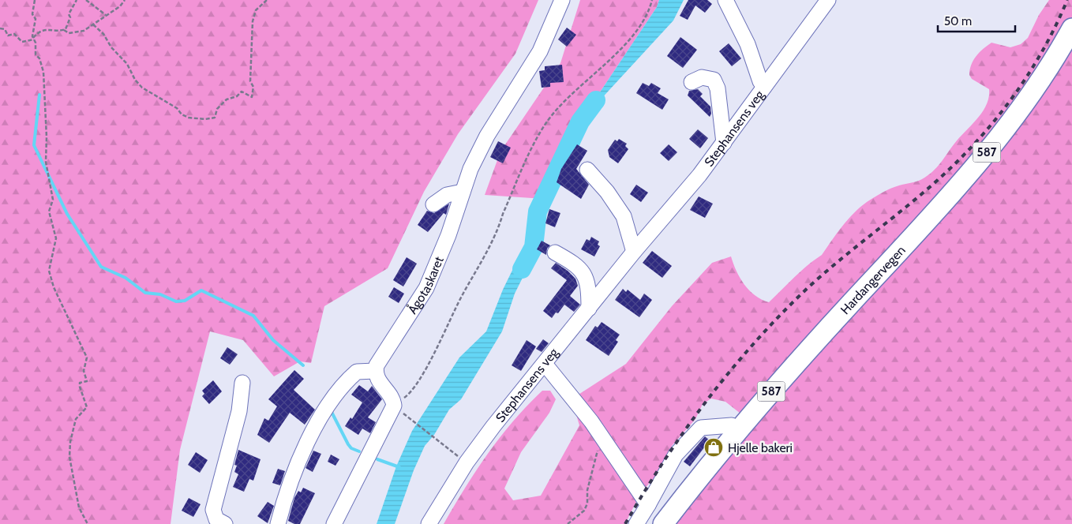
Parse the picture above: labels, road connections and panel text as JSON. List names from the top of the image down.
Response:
{
  "streets": {
    "main road": ["587", "Hardangervegen"],
    "street": ["Stephansens veg", "Ågotaskaret"]
  },
  "places": {
    "shop": ["Hjelle bakeri"]
  },
  "scale_bar": "50 m"
}
